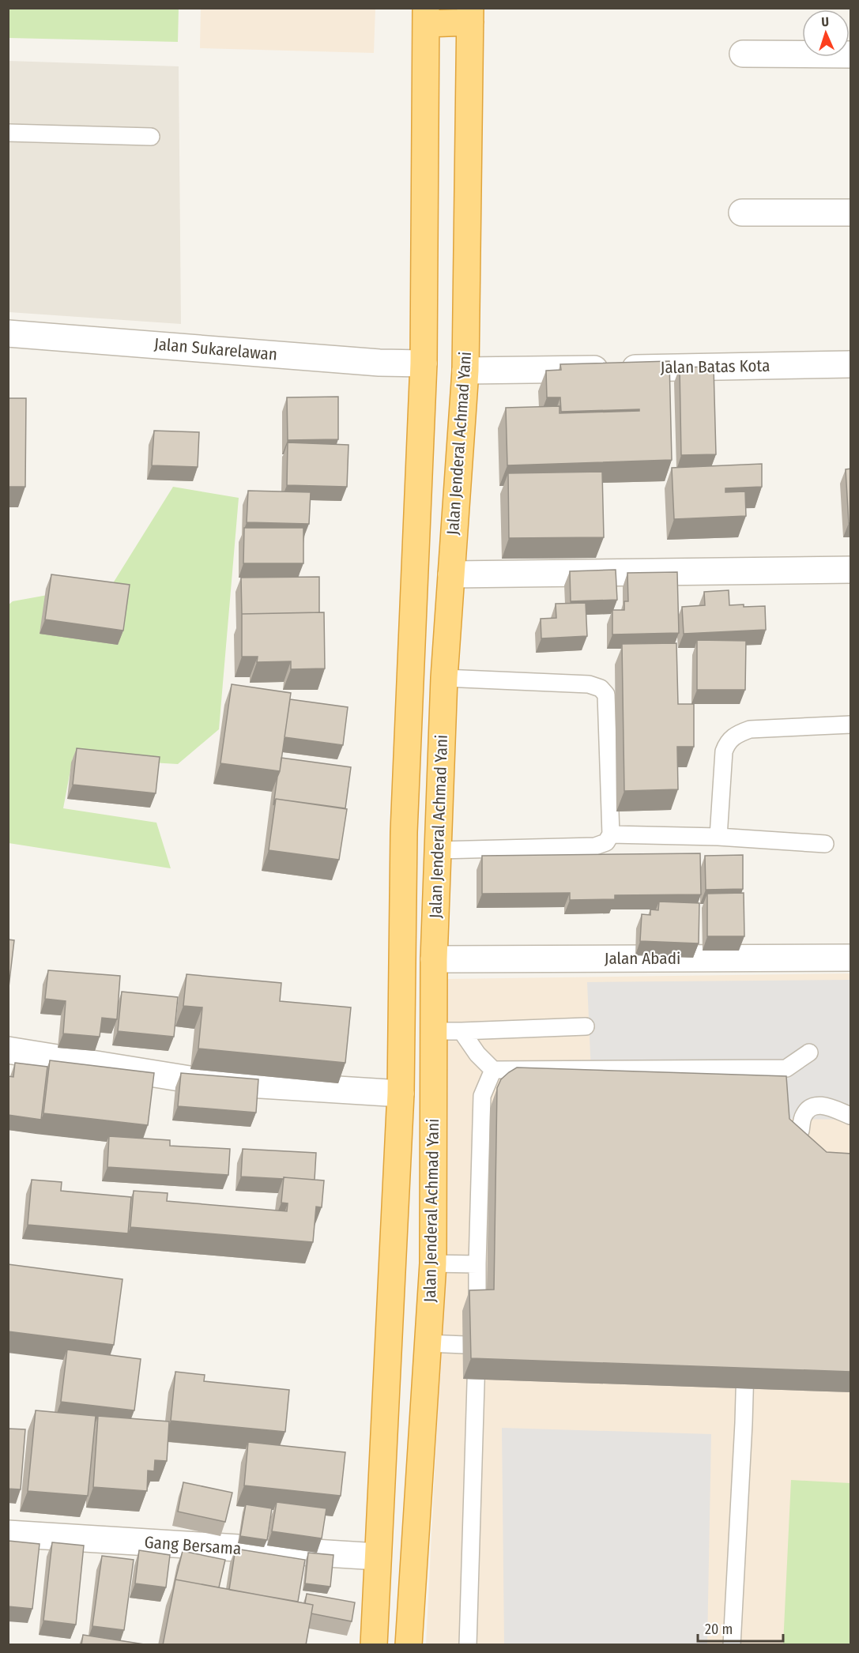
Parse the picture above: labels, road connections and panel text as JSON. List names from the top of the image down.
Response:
{
  "streets": {
    "highway": ["Jalan Jenderal Achmad Yani"],
    "street": [
      "Jalan Sukarelawan",
      "Jalan Batas Kota",
      "Jalan Abadi",
      "Gang Bersama"
    ]
  },
  "crossings": [
    ["Jalan Sukarelawan", "Jalan Jenderal Achmad Yani"],
    ["Jalan Batas Kota", "Jalan Jenderal Achmad Yani"],
    ["Jalan Jenderal Achmad Yani", "Jalan Abadi"],
    ["Jalan Jenderal Achmad Yani", "Gang Bersama"]
  ],
  "scale_bar": "20 m",
  "north": "top"
}
